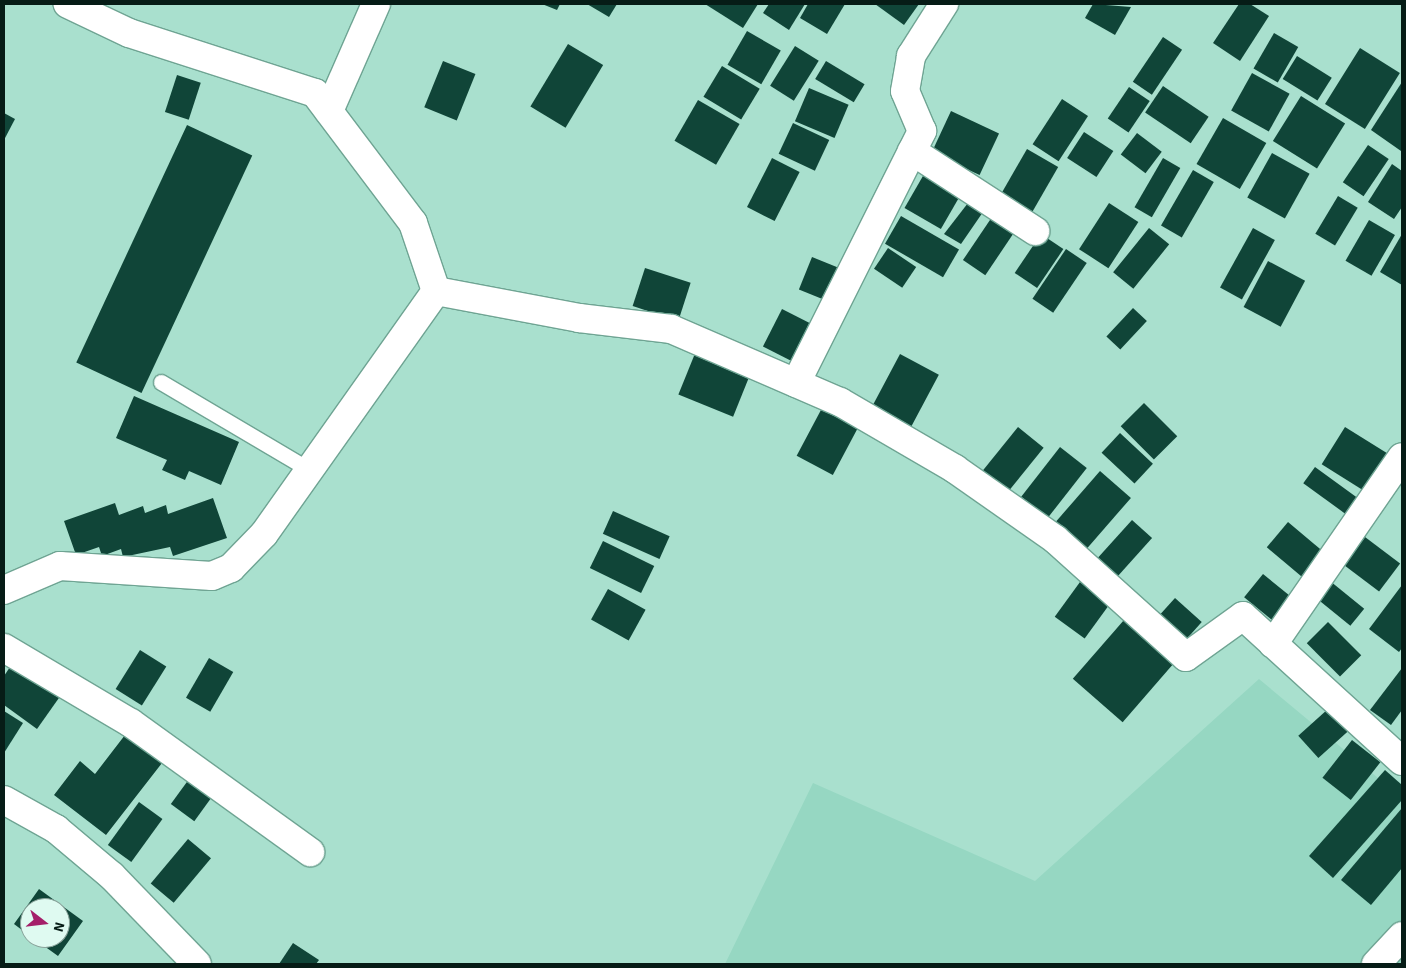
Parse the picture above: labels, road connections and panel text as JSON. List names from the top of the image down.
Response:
{
  "north": "right"
}
